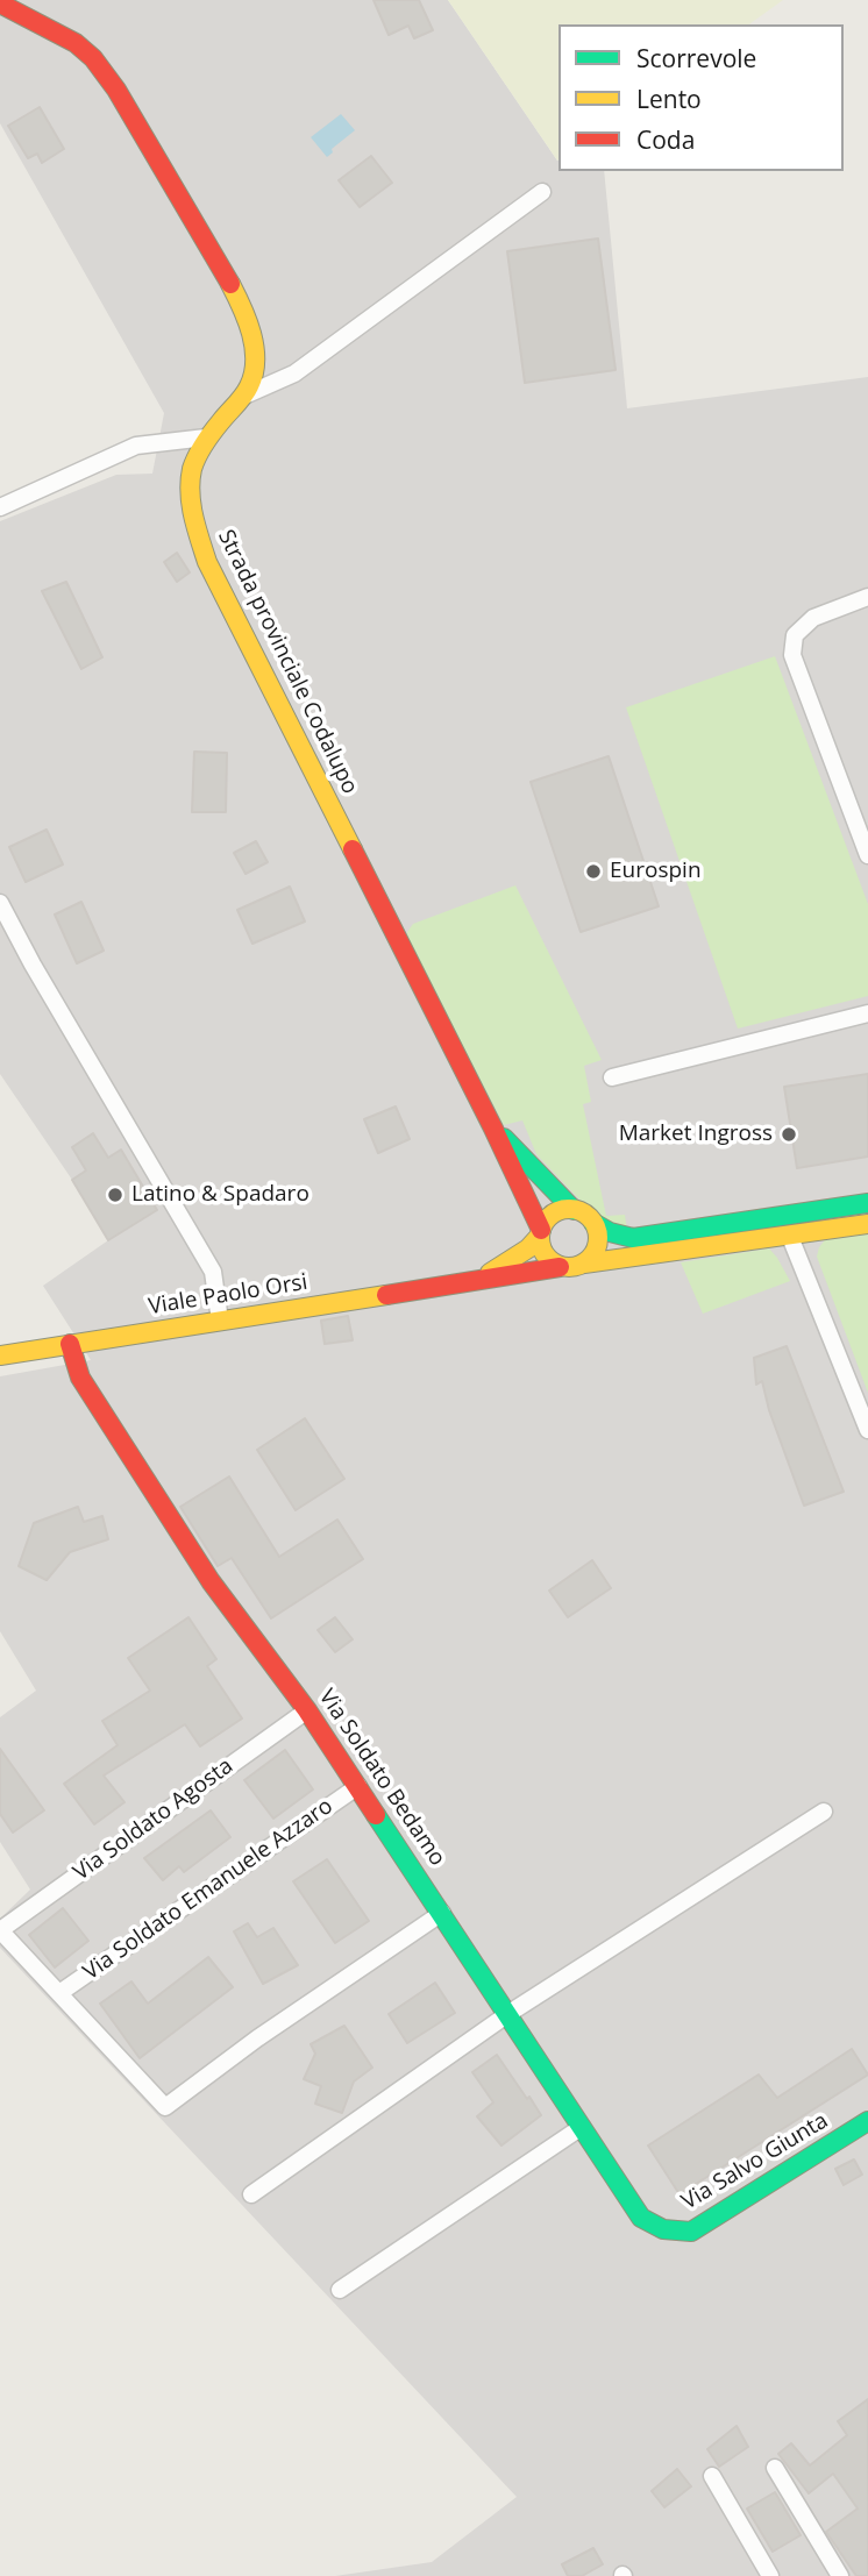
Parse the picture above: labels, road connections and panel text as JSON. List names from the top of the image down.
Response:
{
  "streets": {
    "street": [
      "Strada provinciale Codalupo",
      "Viale Paolo Orsi",
      "Via Soldato Bedamo",
      "Via Soldato Agosta",
      "Via Soldato Emanuele Azzaro",
      "Via Salvo Giunta"
    ]
  },
  "crossings": [
    ["Viale Paolo Orsi", "Via Soldato Bedamo"],
    ["Via Soldato Bedamo", "Via Soldato Agosta"],
    ["Via Soldato Bedamo", "Via Soldato Emanuele Azzaro"],
    ["Via Soldato Bedamo", "Via Salvo Giunta"]
  ],
  "places": ["Eurospin", "Market Ingross", "Latino & Spadaro"],
  "legend": ["Scorrevole", "Lento", "Coda"]
}
